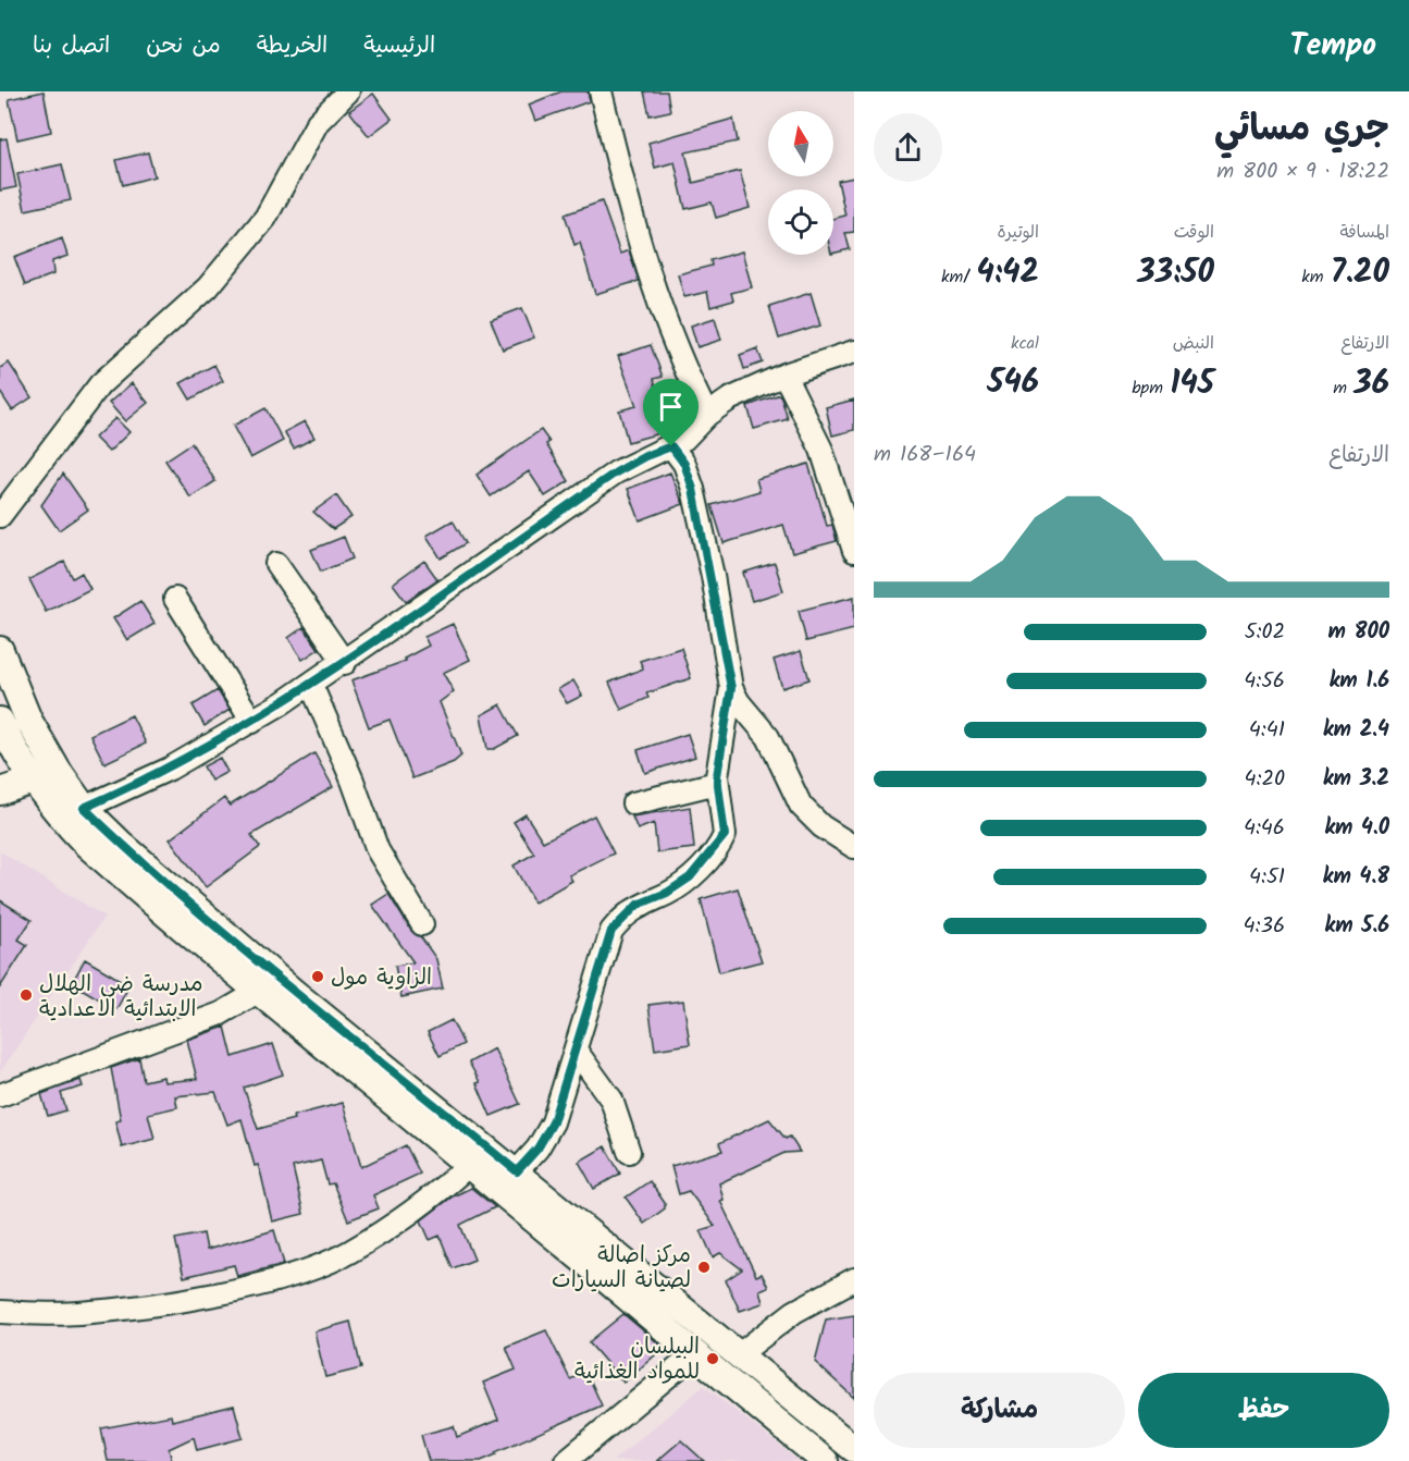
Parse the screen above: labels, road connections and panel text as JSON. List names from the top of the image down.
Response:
{
  "places": [
    "الزاوية مول",
    "مدرسة ضي الهلال الابتدائية الاعدادية",
    "مركز اصالة لصيانة السيارات",
    "البيلسان للمواد الغذائية"
  ],
  "north": "top",
  "page": {
    "header": "Tempo",
    "nav": [
      "الرئيسية",
      "الخريطة",
      "من نحن",
      "اتصل بنا"
    ],
    "heading": ["جري مسائي", "18:22 · 9 × 800 m"],
    "stats": [
      ["المسافة", "7.20 km"],
      ["الوقت", "33:50"],
      ["الوتيرة", "4:42 /km"],
      ["الارتفاع", "36 m"],
      ["النبض", "145 bpm"],
      ["kcal", "546"]
    ],
    "chart": ["الارتفاع", "164–168 m"],
    "list": [
      {
        "name": "800 m",
        "note": "5:02"
      },
      {
        "name": "1.6 km",
        "note": "4:56"
      },
      {
        "name": "2.4 km",
        "note": "4:41"
      },
      {
        "name": "3.2 km",
        "note": "4:20"
      },
      {
        "name": "4.0 km",
        "note": "4:46"
      },
      {
        "name": "4.8 km",
        "note": "4:51"
      },
      {
        "name": "5.6 km",
        "note": "4:36"
      }
    ],
    "buttons": ["حفظ", "مشاركة"]
  }
}
